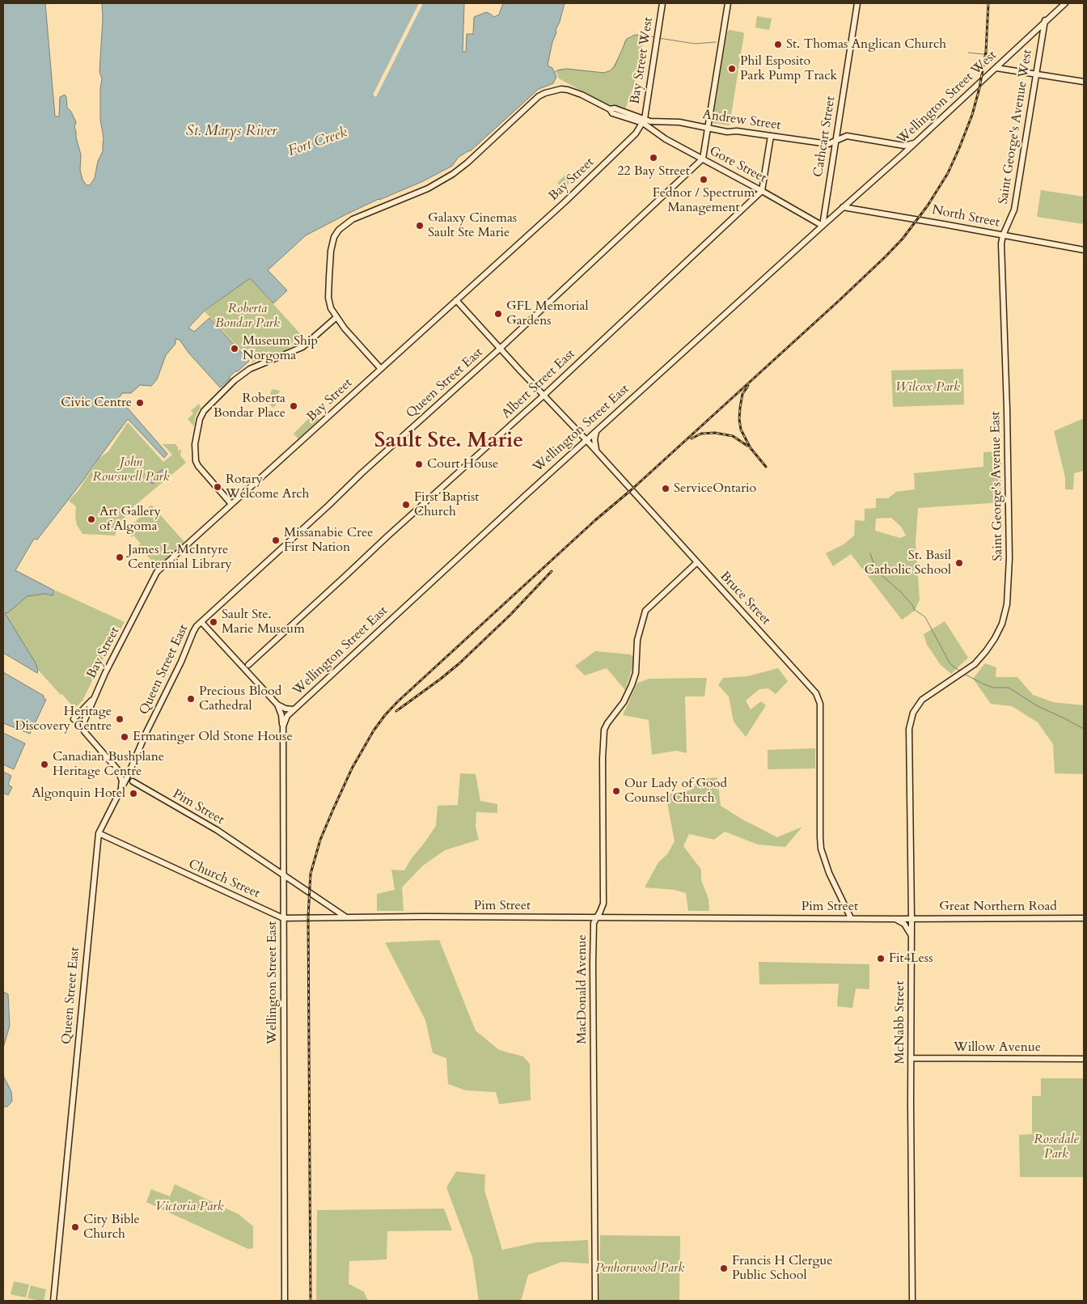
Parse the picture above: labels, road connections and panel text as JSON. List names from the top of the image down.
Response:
{
  "streets": {
    "main road": [
      "Bay Street West",
      "Wellington Street West",
      "Andrew Street",
      "Saint George's Avenue West",
      "Cathcart Street",
      "Gore Street",
      "Bay Street",
      "North Street",
      "Queen Street East",
      "Albert Street East",
      "Wellington Street East",
      "Saint George's Avenue East",
      "Bruce Street",
      "Pim Street",
      "Church Street",
      "Great Northern Road",
      "MacDonald Avenue",
      "McNabb Street",
      "Willow Avenue"
    ]
  },
  "crossings": [
    ["Bay Street West", "Andrew Street"],
    ["Bay Street West", "Gore Street"],
    ["Bay Street West", "Bay Street"],
    ["Wellington Street West", "Saint George's Avenue West"],
    ["Wellington Street West", "North Street"],
    ["Wellington Street West", "Wellington Street East"],
    ["Andrew Street", "Gore Street"],
    ["Andrew Street", "Bay Street"],
    ["Saint George's Avenue West", "North Street"],
    ["Saint George's Avenue West", "Saint George's Avenue East"],
    ["Cathcart Street", "Gore Street"],
    ["Cathcart Street", "Wellington Street East"],
    ["Gore Street", "Bay Street"],
    ["Gore Street", "Queen Street East"],
    ["Gore Street", "Albert Street East"],
    ["Gore Street", "Wellington Street East"],
    ["Bay Street", "Bruce Street"],
    ["North Street", "Wellington Street East"],
    ["North Street", "Saint George's Avenue East"],
    ["Queen Street East", "Bruce Street"],
    ["Queen Street East", "Church Street"],
    ["Albert Street East", "Bruce Street"],
    ["Wellington Street East", "Bruce Street"],
    ["Wellington Street East", "Pim Street"],
    ["Wellington Street East", "Church Street"],
    ["Saint George's Avenue East", "McNabb Street"],
    ["Bruce Street", "Pim Street"],
    ["Bruce Street", "MacDonald Avenue"],
    ["Pim Street", "Church Street"],
    ["Pim Street", "Great Northern Road"],
    ["Pim Street", "MacDonald Avenue"],
    ["Pim Street", "McNabb Street"],
    ["Great Northern Road", "McNabb Street"],
    ["McNabb Street", "Willow Avenue"]
  ],
  "districts": ["Sault Ste. Marie"],
  "water": ["St. Marys River", "Fort Creek"],
  "parks": [
    "Roberta Bondar Park",
    "Wilcox Park",
    "John Rowswell Park",
    "Rosedale Park",
    "Victoria Park",
    "Penhorwood Park"
  ],
  "places": [
    "St. Thomas Anglican Church",
    "Phil Esposito Park Pump Track",
    "22 Bay Street",
    "Fednor / Spectrum Management",
    "Galaxy Cinemas Sault Ste Marie",
    "GFL Memorial Gardens",
    "Museum Ship Norgoma",
    "Civic Centre",
    "Roberta Bondar Place",
    "Court House",
    "Rotary Welcome Arch",
    "ServiceOntario",
    "First Baptist Church",
    "Art Gallery of Algoma",
    "Missanabie Cree First Nation",
    "James L. McIntyre Centennial Library",
    "St. Basil Catholic School",
    "Sault Ste. Marie Museum",
    "Precious Blood Cathedral",
    "Heritage Discovery Centre",
    "Ermatinger Old Stone House",
    "Canadian Bushplane Heritage Centre",
    "Our Lady of Good Counsel Church",
    "Algonquin Hotel",
    "Fit4Less",
    "City Bible Church",
    "Francis H Clergue Public School"
  ]
}
